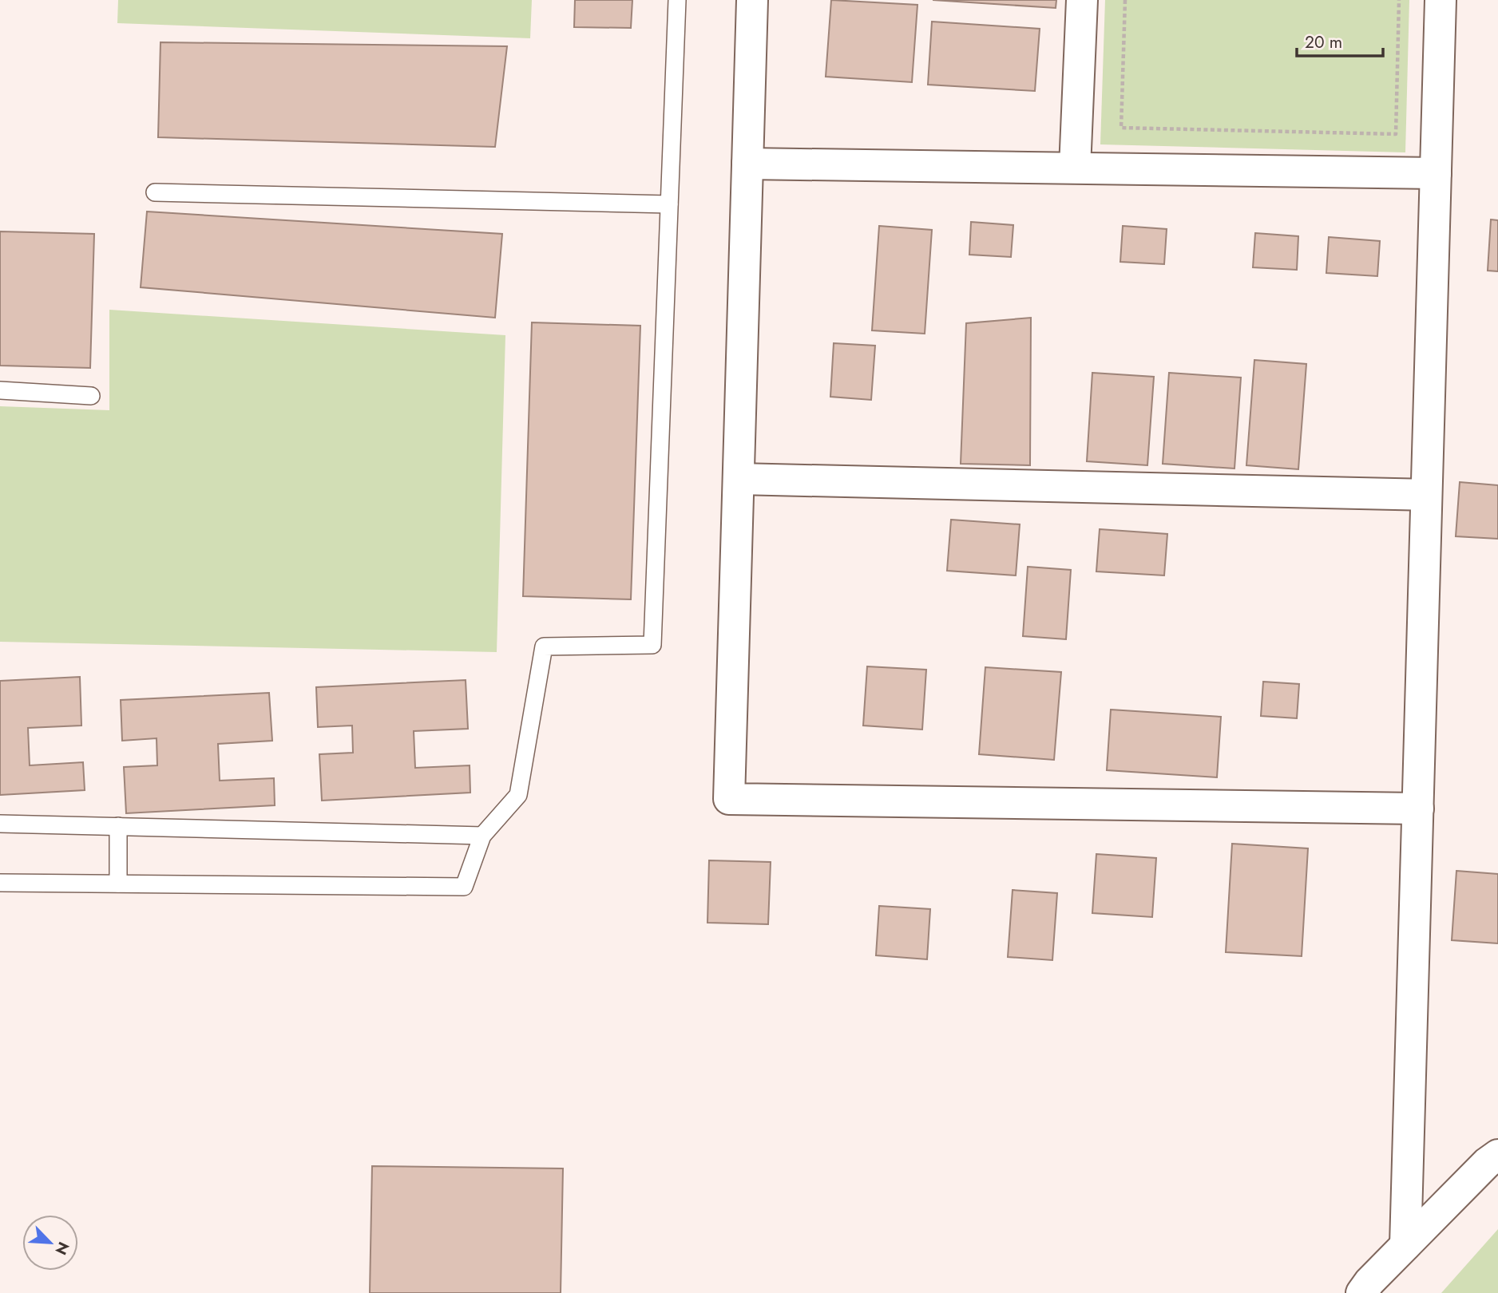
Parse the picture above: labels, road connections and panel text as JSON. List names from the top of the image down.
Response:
{
  "scale_bar": "20 m",
  "north": "bottom right"
}
